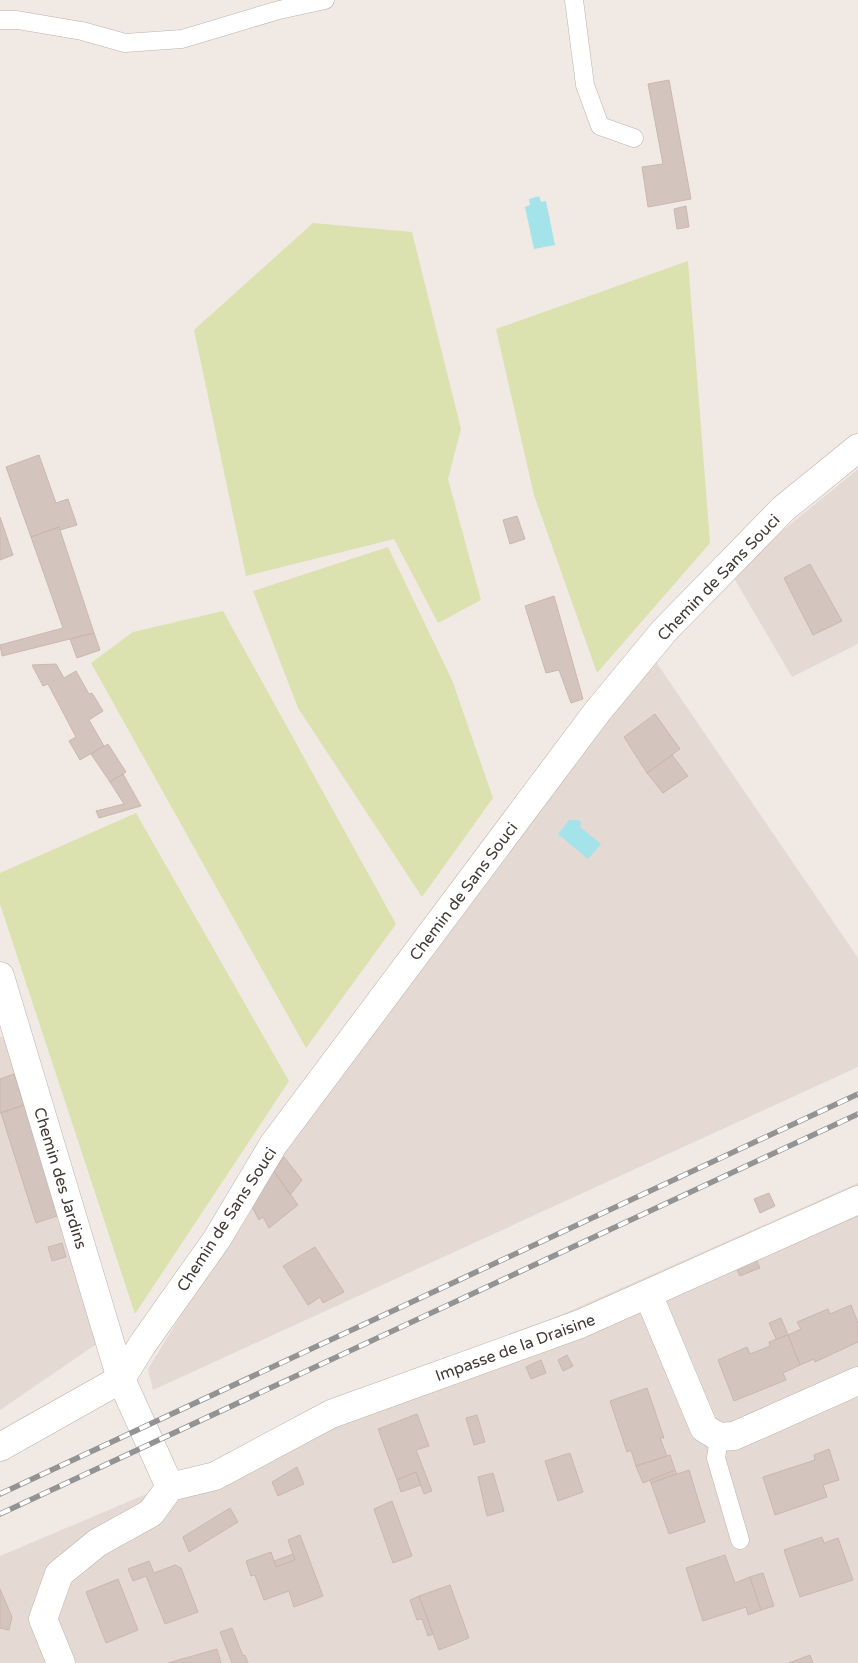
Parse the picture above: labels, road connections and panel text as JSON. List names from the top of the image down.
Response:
{
  "streets": {
    "street": ["Chemin de Sans Souci", "Chemin des Jardins", "Impasse de la Draisine"]
  },
  "crossings": [
    ["Chemin de Sans Souci", "Chemin des Jardins"],
    ["Chemin des Jardins", "Impasse de la Draisine"]
  ]
}
